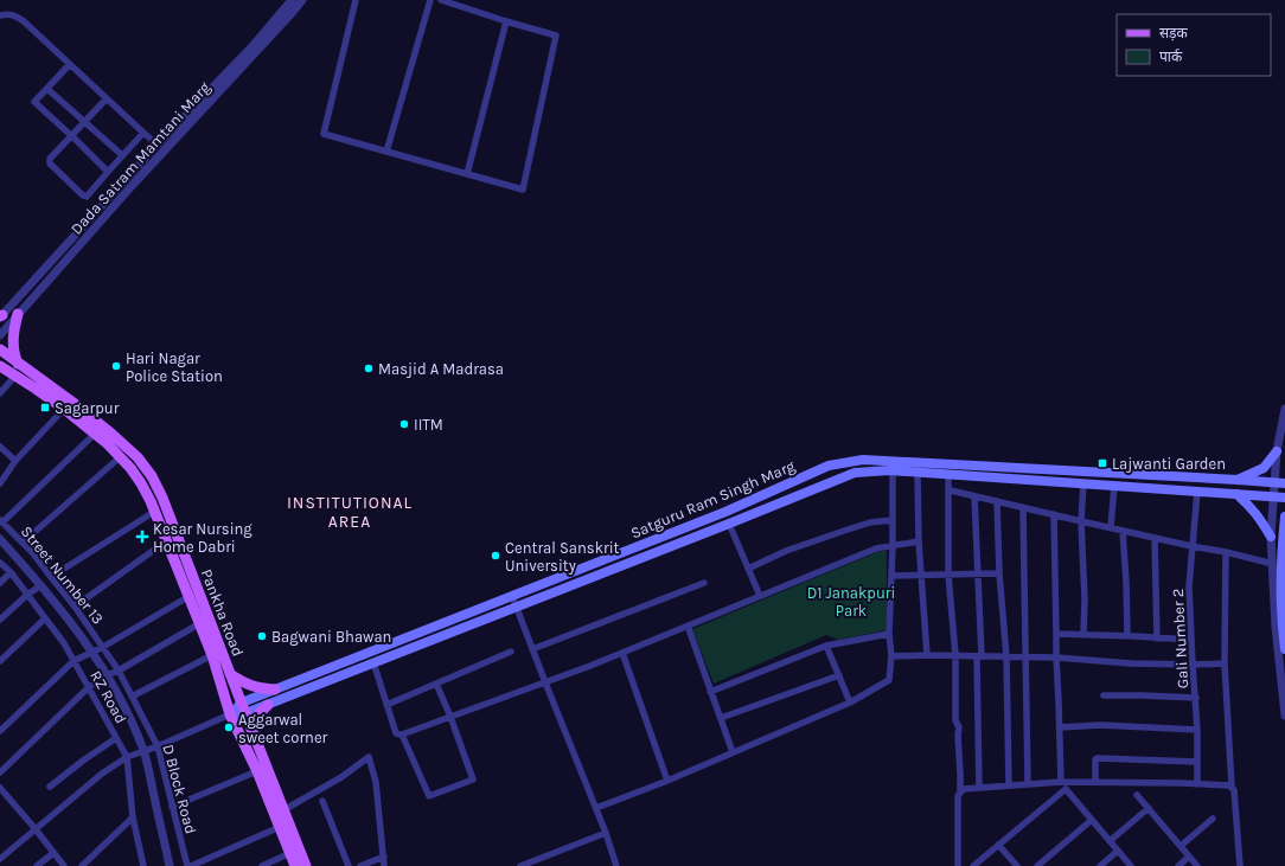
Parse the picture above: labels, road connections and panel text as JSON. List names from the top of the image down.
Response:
{
  "streets": {
    "main road": ["Satguru Ram Singh Marg", "Pankha Road"],
    "street": [
      "Dada Satram Mamtani Marg",
      "Street Number 13",
      "Gali Number 2",
      "RZ Road",
      "D Block Road"
    ]
  },
  "crossings": [
    ["Satguru Ram Singh Marg", "Pankha Road"],
    ["Satguru Ram Singh Marg", "Gali Number 2"],
    ["Street Number 13", "D Block Road"]
  ],
  "districts": ["INSTITUTIONAL AREA"],
  "parks": ["D1 Janakpuri Park"],
  "places": {
    "other": [
      "Hari Nagar Police Station",
      "Masjid A Madrasa",
      "IITM",
      "Central Sanskrit University",
      "Bagwani Bhawan",
      "Aggarwal sweet corner"
    ],
    "transit": ["Sagarpur", "Lajwanti Garden"],
    "health": ["Kesar Nursing Home Dabri"]
  },
  "legend": ["सड़क", "पार्क"]
}
